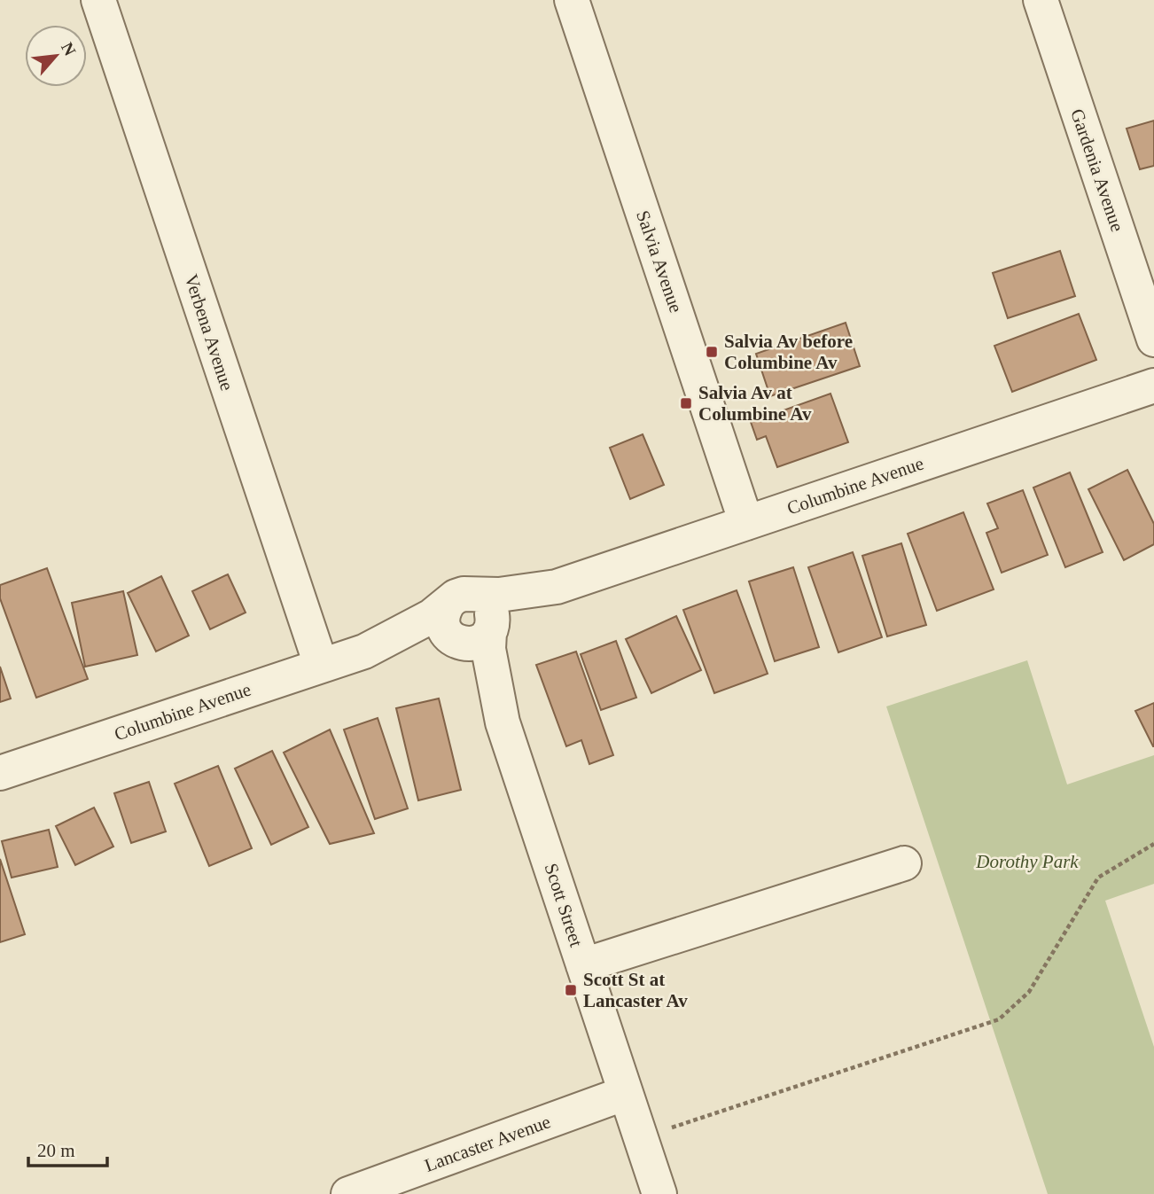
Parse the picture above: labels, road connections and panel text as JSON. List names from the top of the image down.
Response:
{
  "streets": {
    "street": [
      "Gardenia Avenue",
      "Salvia Avenue",
      "Verbena Avenue",
      "Columbine Avenue",
      "Scott Street",
      "Lancaster Avenue"
    ]
  },
  "crossings": [
    ["Salvia Avenue", "Columbine Avenue"],
    ["Verbena Avenue", "Columbine Avenue"],
    ["Columbine Avenue", "Scott Street"],
    ["Scott Street", "Lancaster Avenue"]
  ],
  "parks": ["Dorothy Park"],
  "places": {
    "transit": ["Salvia Av before Columbine Av", "Salvia Av at Columbine Av", "Scott St at Lancaster Av"]
  },
  "scale_bar": "20 m",
  "north": "top right"
}
